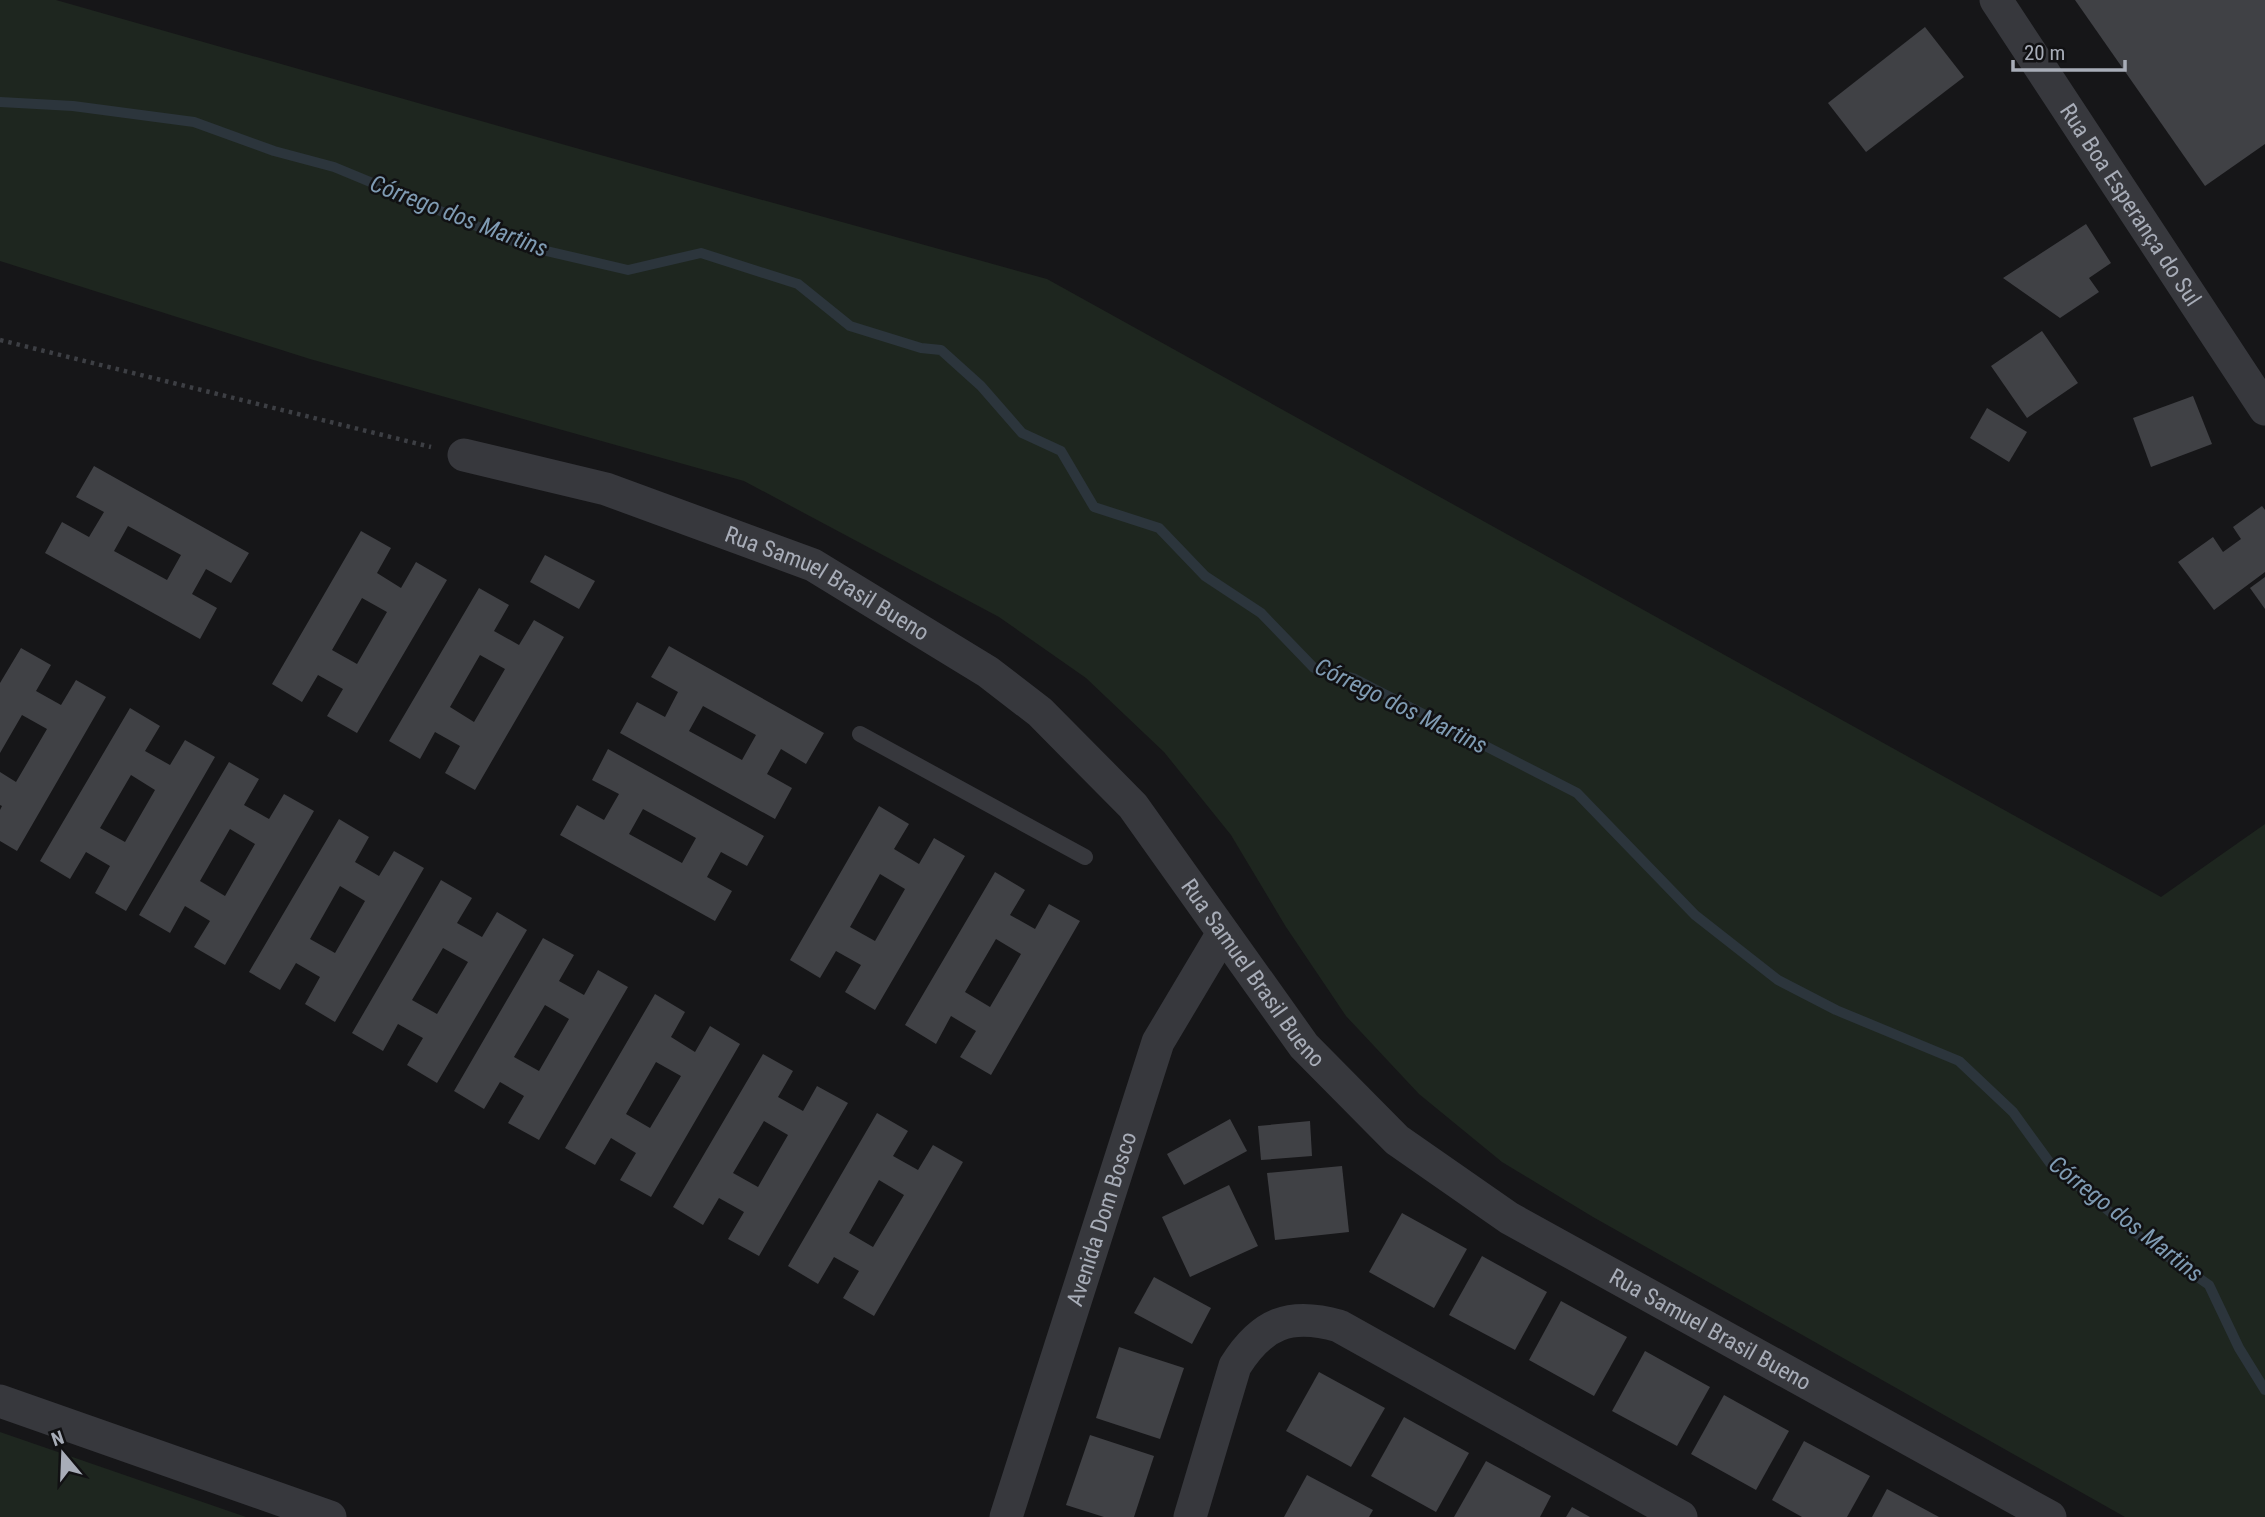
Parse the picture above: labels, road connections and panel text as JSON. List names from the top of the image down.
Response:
{
  "streets": {
    "street": ["Rua Boa Esperança do Sul", "Rua Samuel Brasil Bueno", "Avenida Dom Bosco"]
  },
  "crossings": [
    ["Rua Samuel Brasil Bueno", "Avenida Dom Bosco"]
  ],
  "water": ["Córrego dos Martins"],
  "scale_bar": "20 m",
  "north": "top"
}
